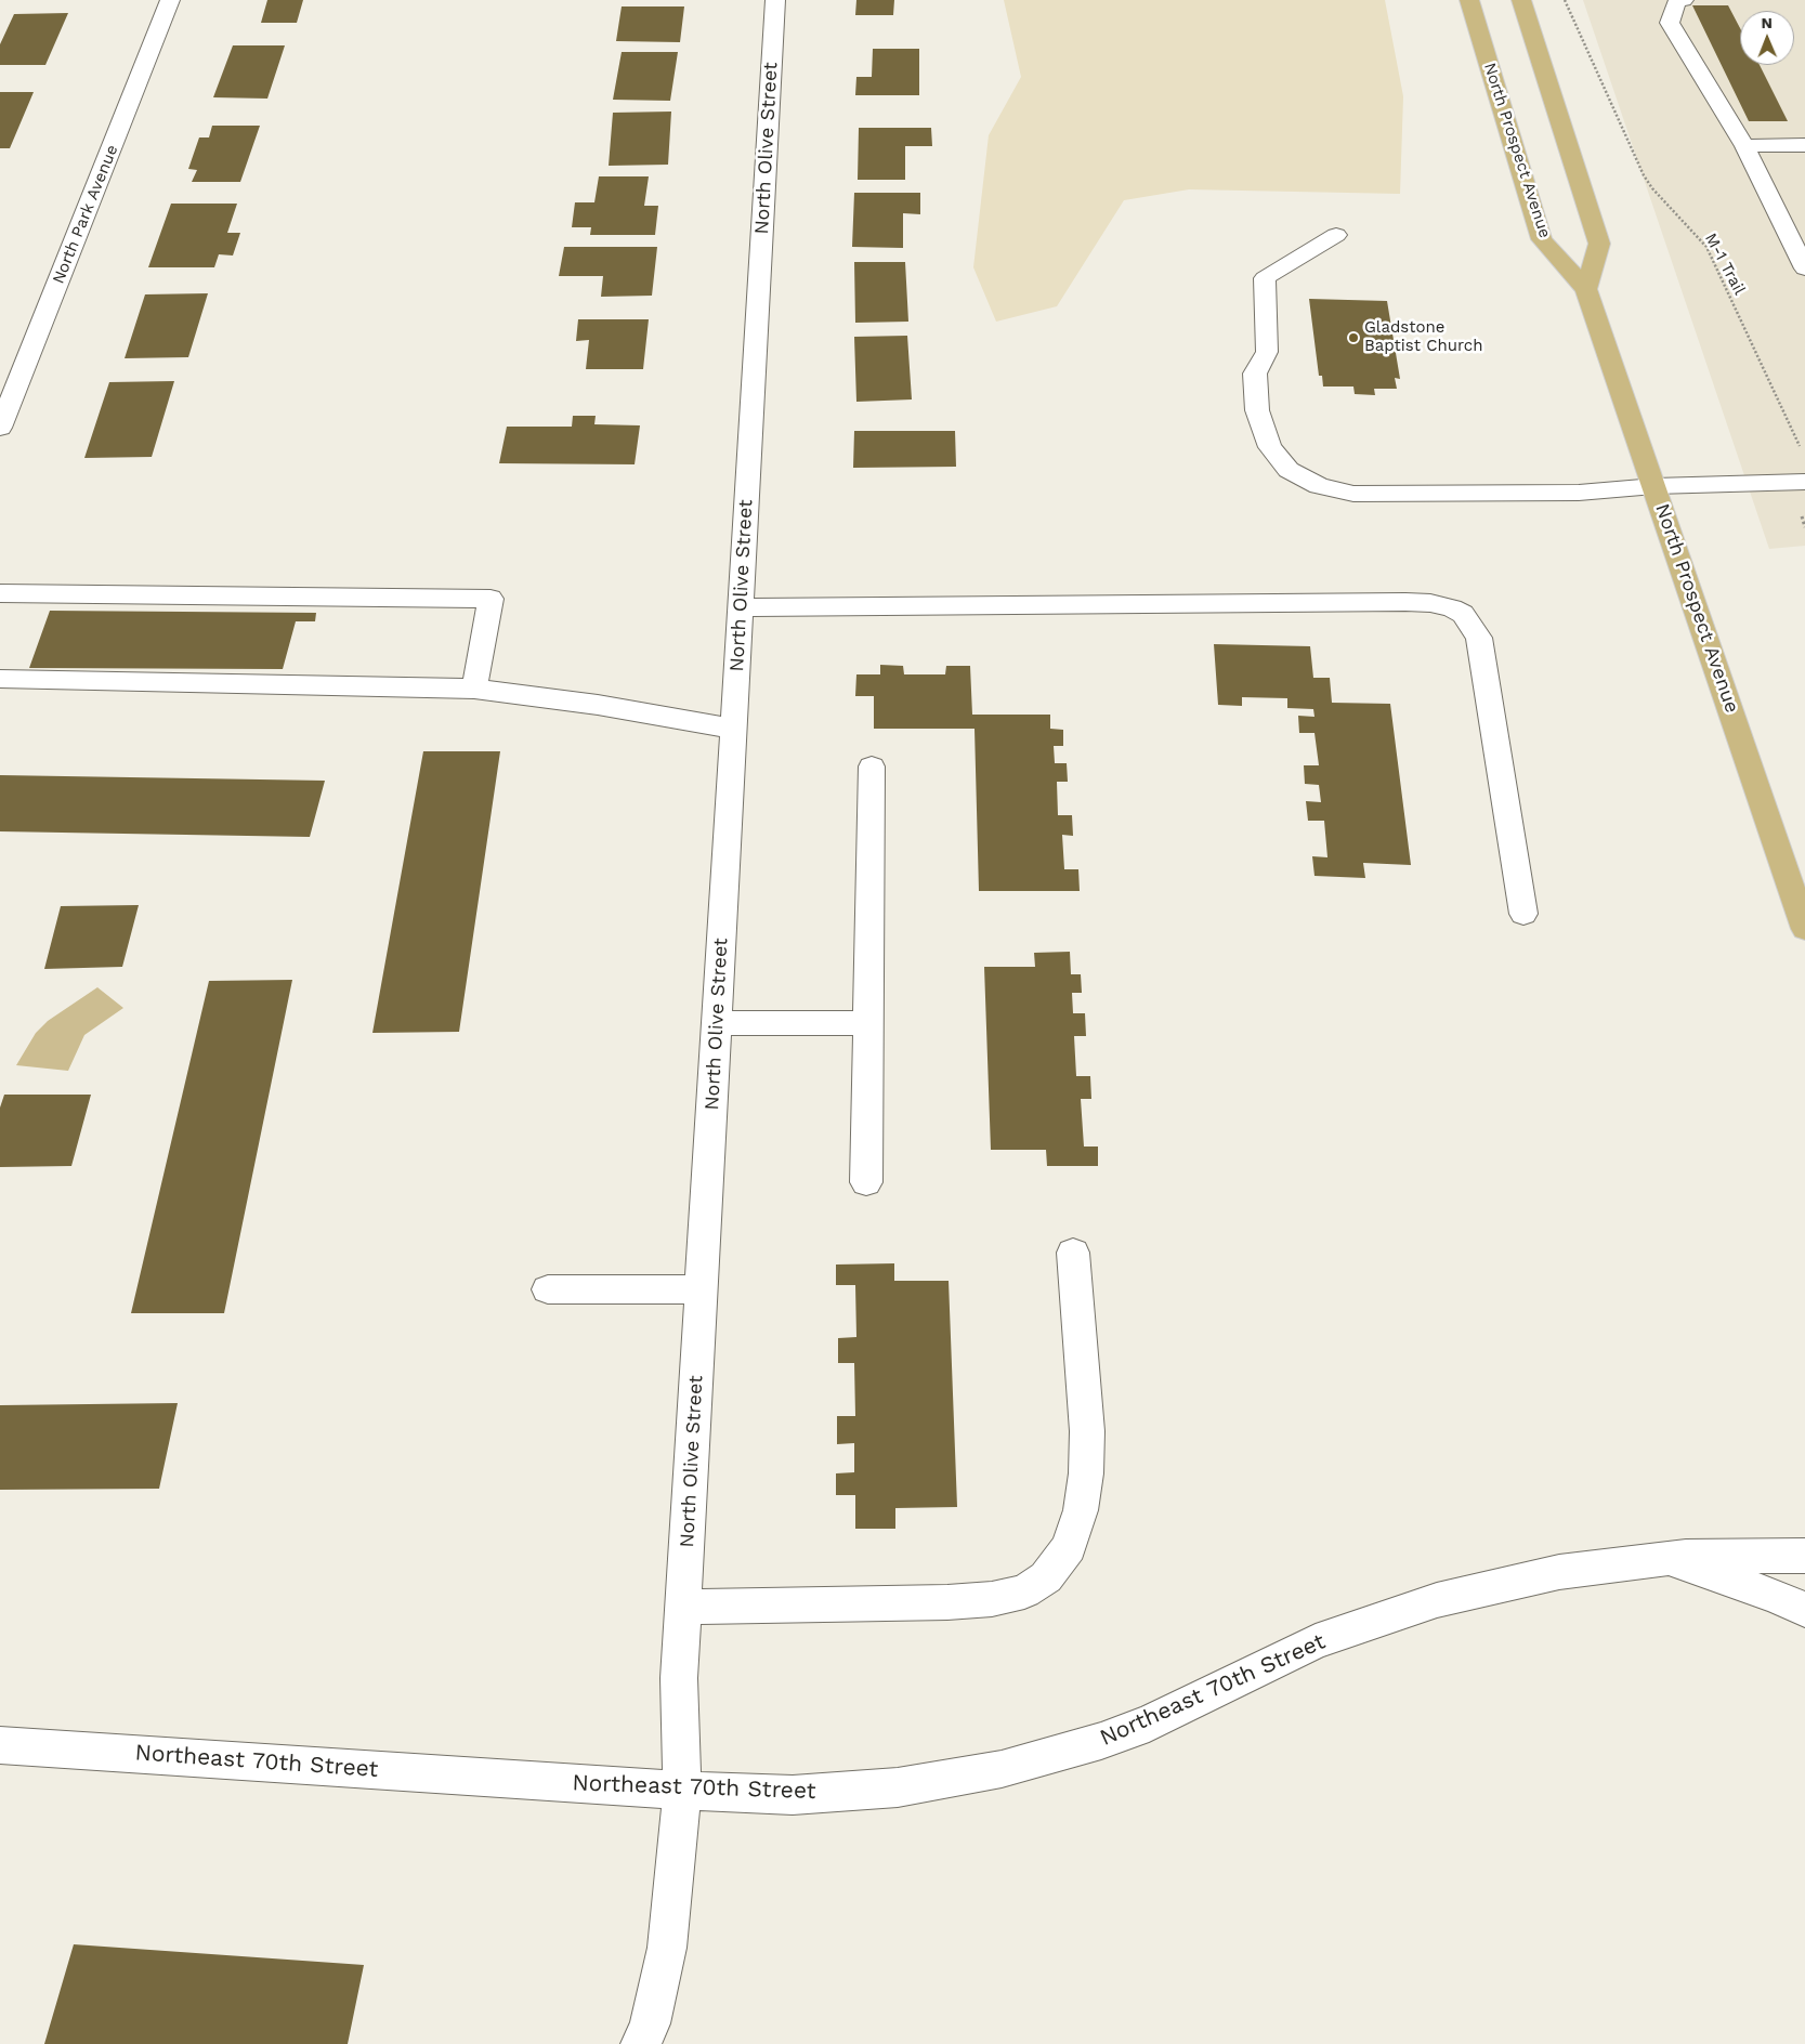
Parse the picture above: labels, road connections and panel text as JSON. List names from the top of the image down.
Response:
{
  "streets": {
    "main road": ["North Prospect Avenue"],
    "street": ["North Olive Street", "North Park Avenue", "Northeast 70th Street"],
    "path": ["M-1 Trail"]
  },
  "crossings": [
    ["North Olive Street", "Northeast 70th Street"]
  ],
  "places": ["Gladstone Baptist Church"],
  "north": "top"
}
